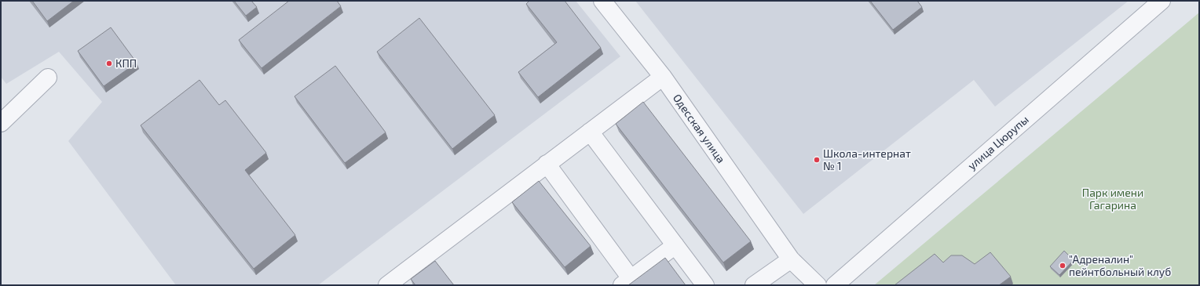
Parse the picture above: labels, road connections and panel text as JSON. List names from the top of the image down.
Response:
{
  "streets": {
    "street": ["Одесская улица", "улица Цюрупы"]
  },
  "parks": ["Парк имени Гагарина"],
  "places": ["КПП", "Школа-интернат № 1", "\"Адреналин\" пейнтбольный клуб"]
}
